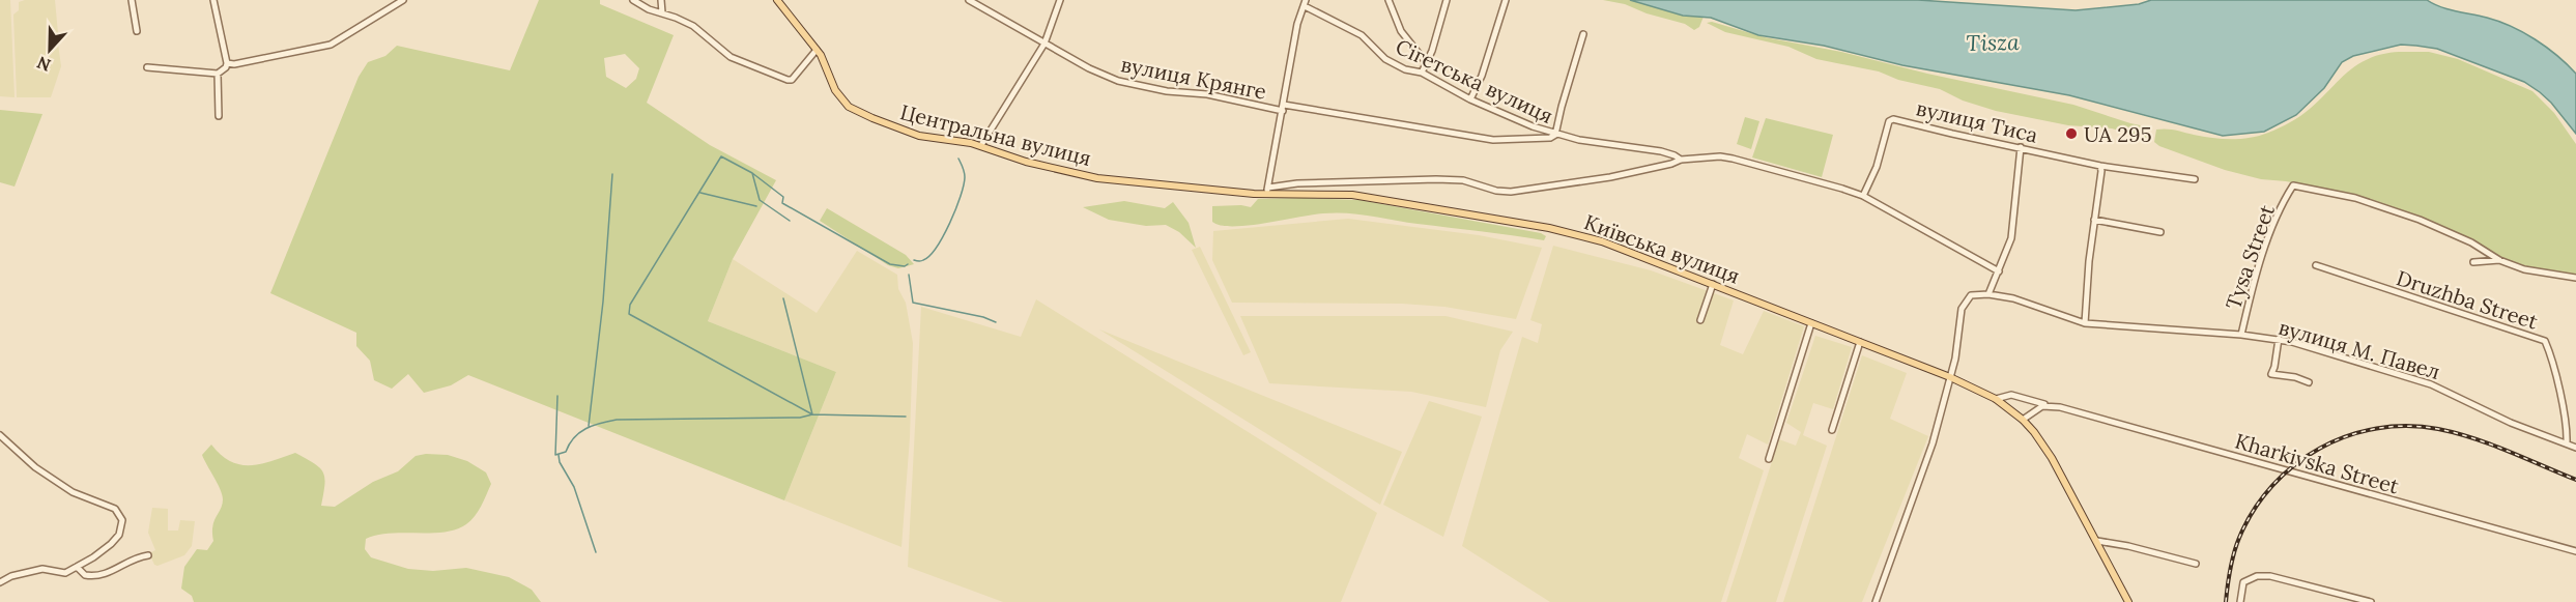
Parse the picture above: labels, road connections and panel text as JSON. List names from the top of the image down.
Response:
{
  "streets": {
    "main road": ["Центральна вулиця", "Київська вулиця"],
    "street": [
      "вулиця Крянге",
      "Сігетська вулиця",
      "вулиця Тиса",
      "Tysa Street",
      "Druzhba Street",
      "вулиця М. Павел",
      "Kharkivska Street"
    ]
  },
  "crossings": [
    ["вулиця Крянге", "Сігетська вулиця"],
    ["Центральна вулиця", "Київська вулиця"],
    ["Київська вулиця", "Kharkivska Street"],
    ["Tysa Street", "вулиця М. Павел"],
    ["Druzhba Street", "вулиця М. Павел"]
  ],
  "water": ["Tisza"],
  "places": ["UA 295"],
  "north": "bottom"
}
